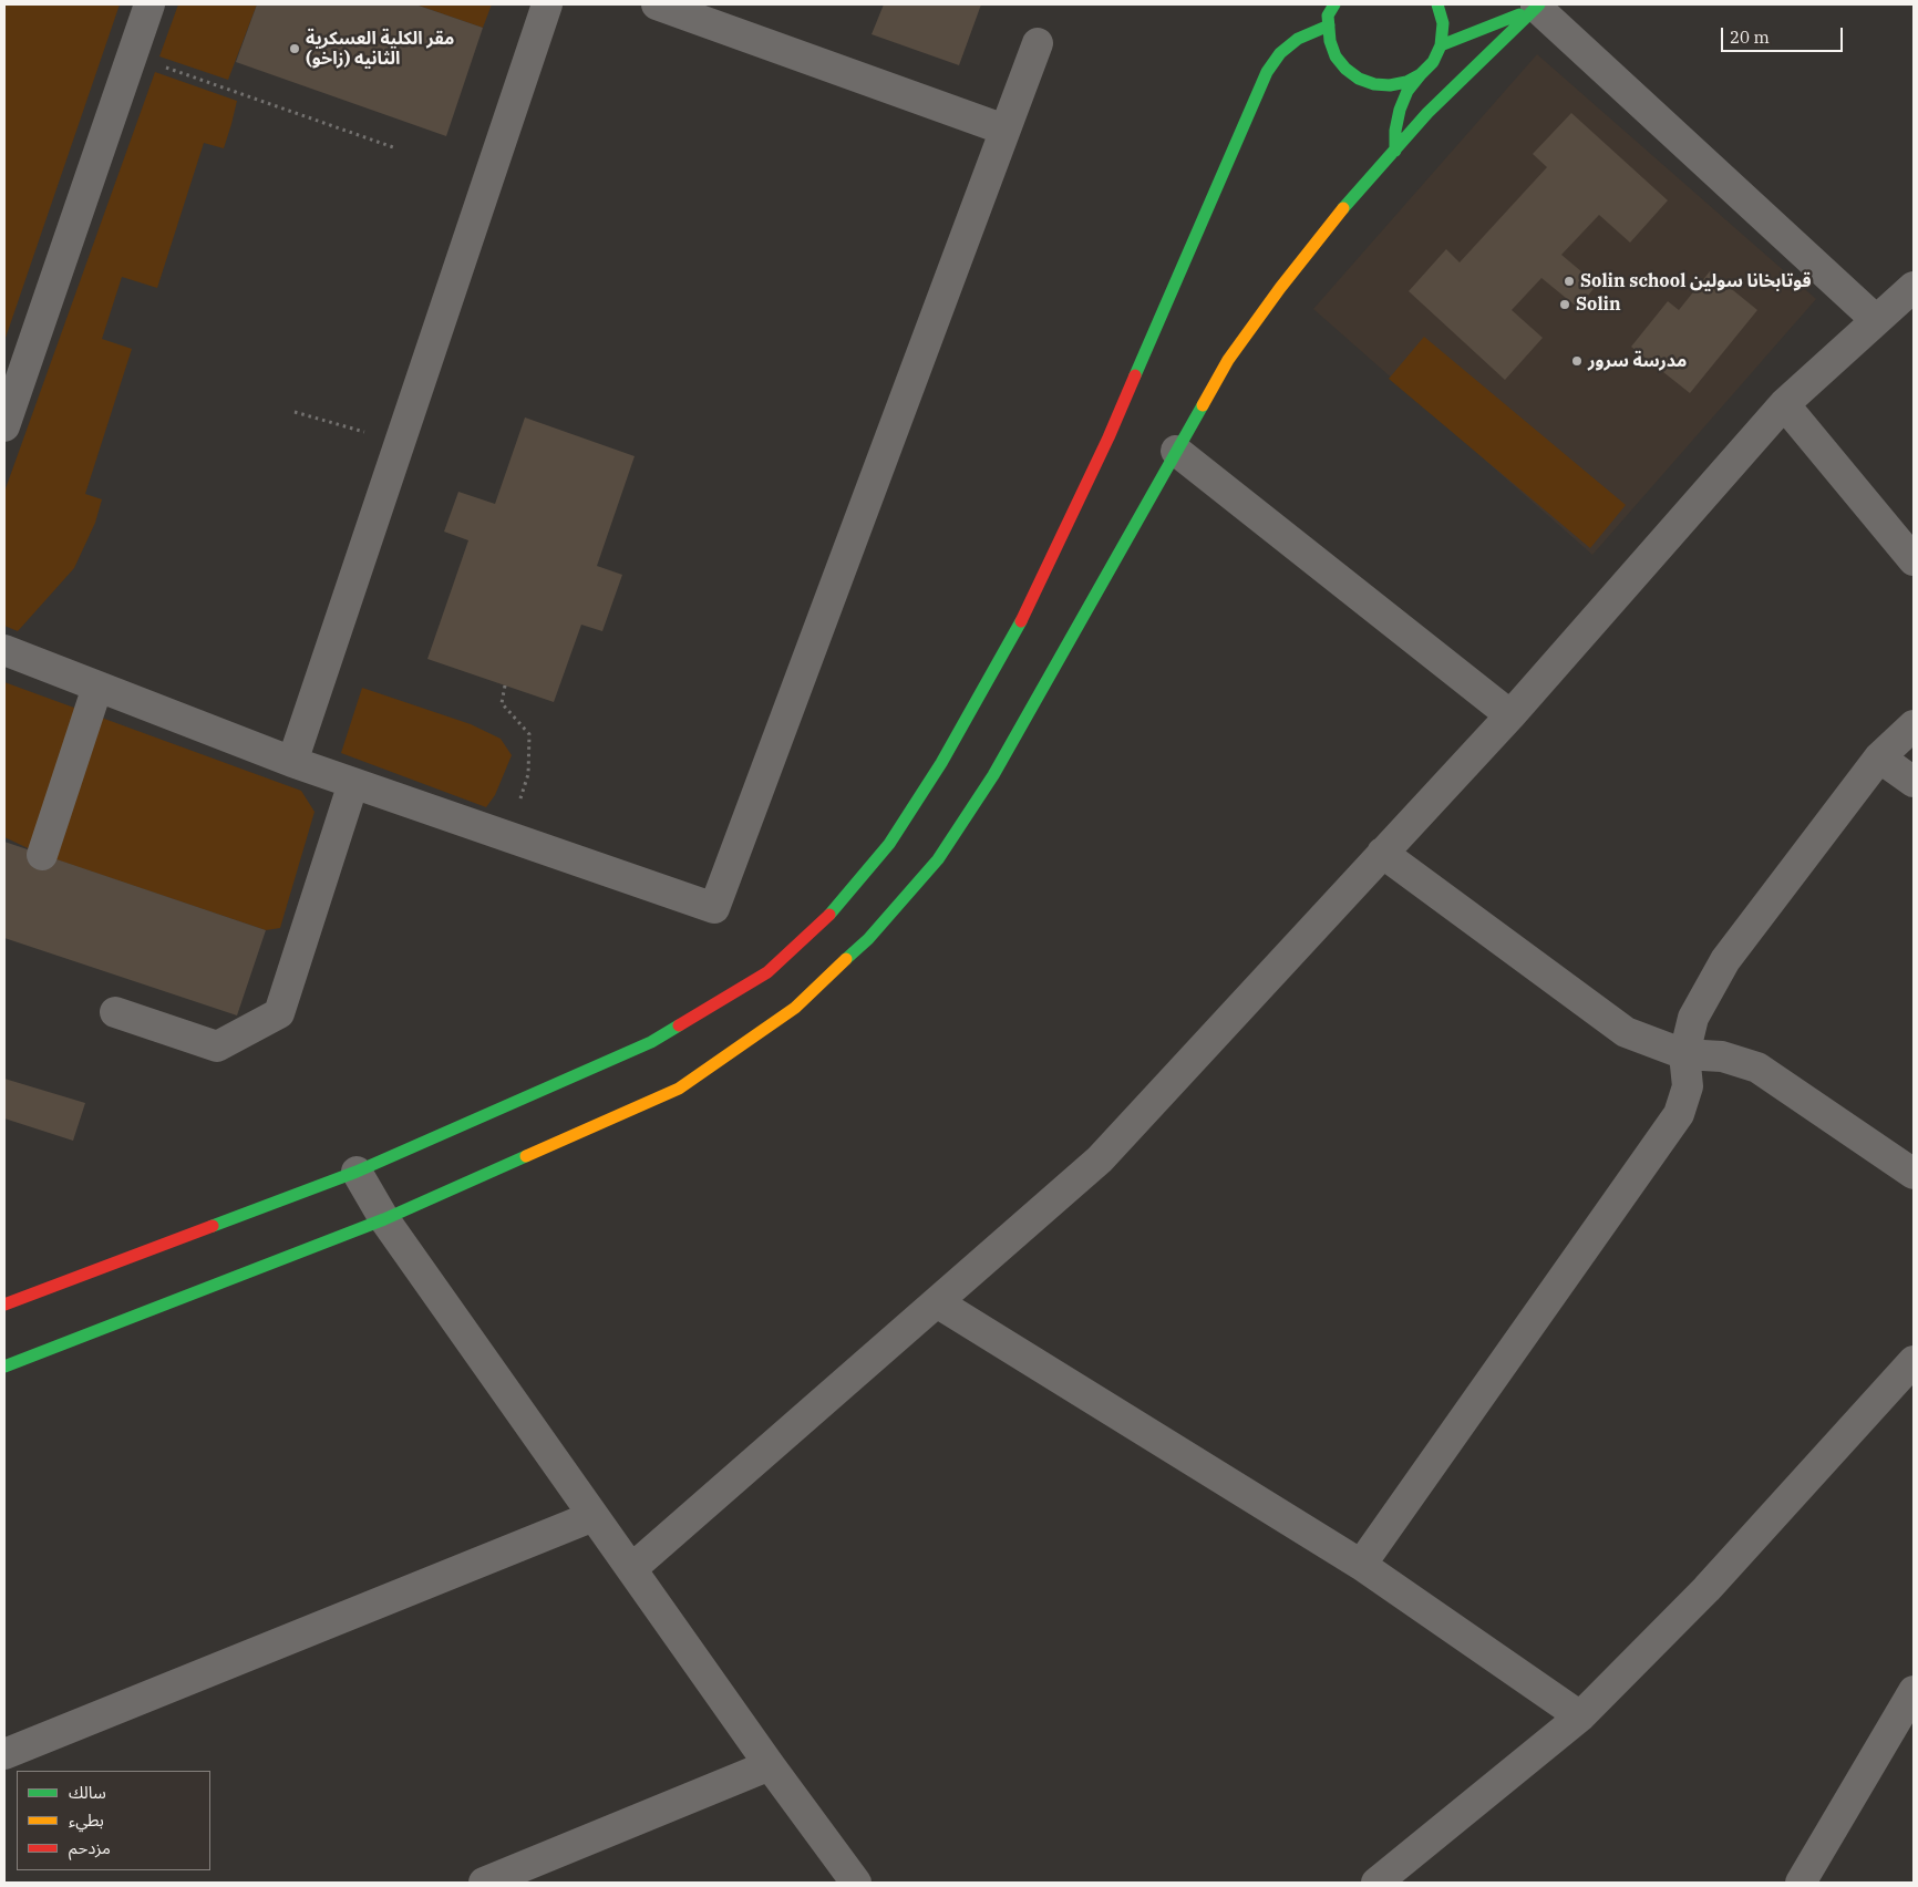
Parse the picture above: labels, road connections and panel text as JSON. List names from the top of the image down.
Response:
{
  "places": [
    "مقر الكلية العسكرية الثانيه (زاخو)",
    "Solin school قوتابخانا سولین",
    "Solin",
    "مدرسة سرور"
  ],
  "legend": ["سالك", "بطيء", "مزدحم"],
  "scale_bar": "20 m"
}
